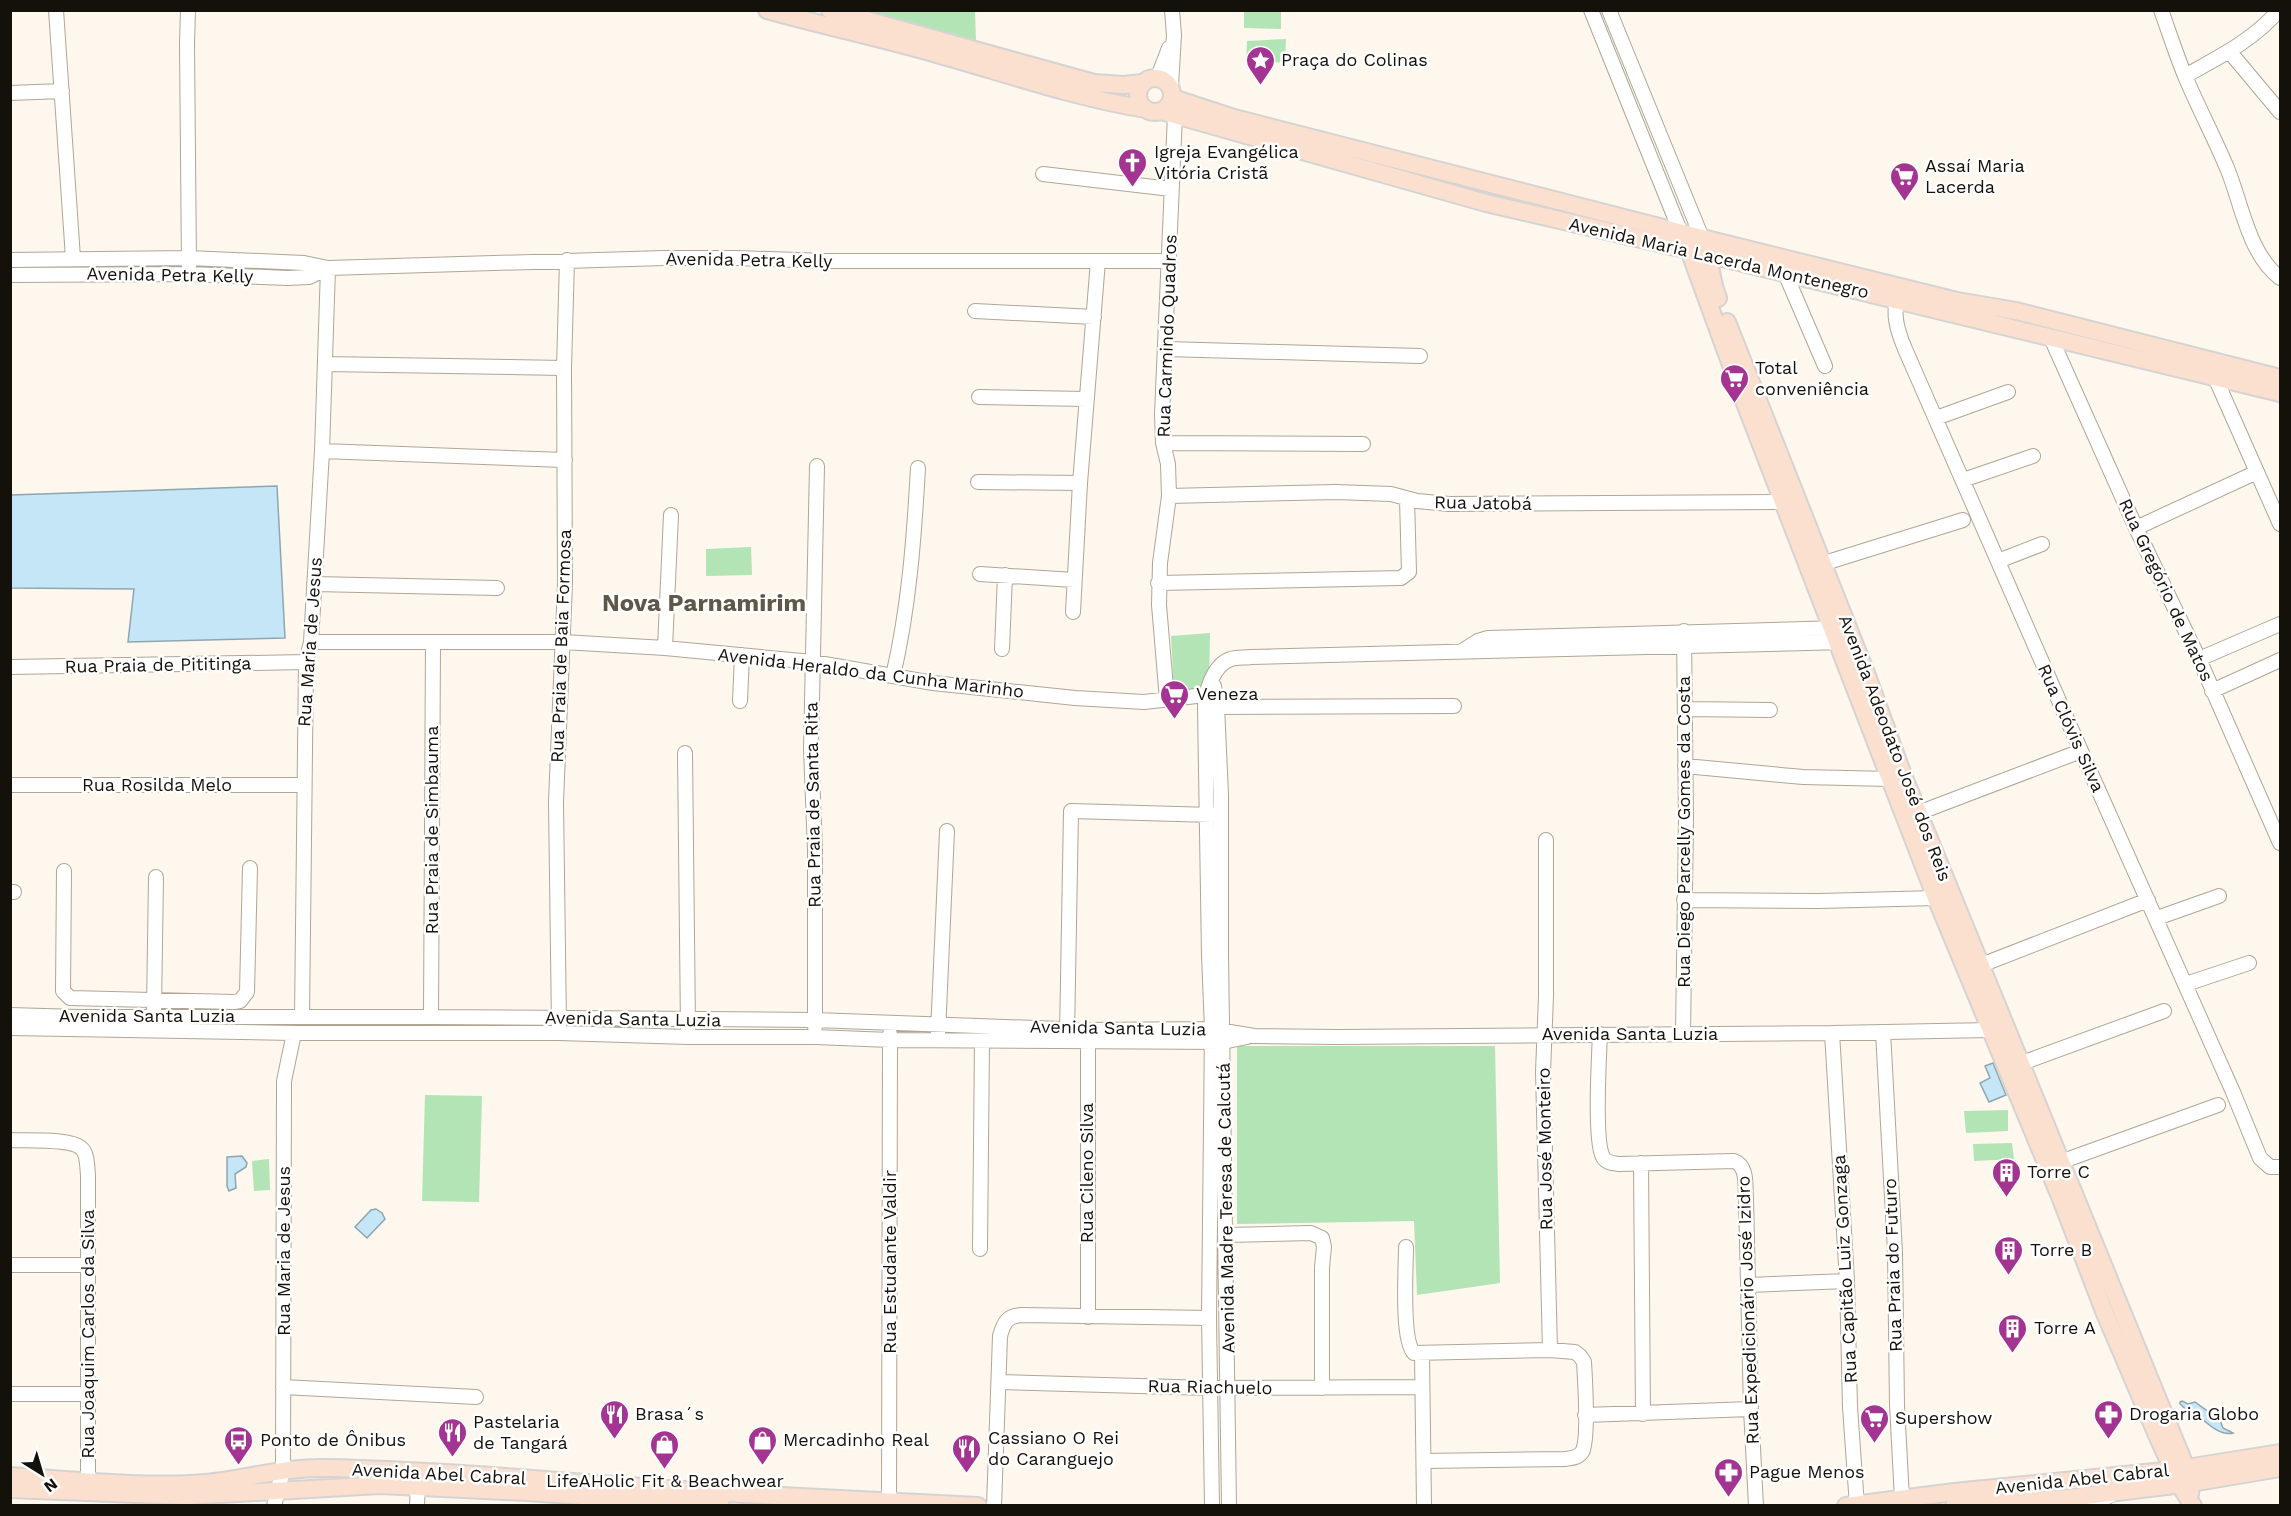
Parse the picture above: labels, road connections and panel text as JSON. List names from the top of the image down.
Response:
{
  "streets": {
    "main road": ["Avenida Maria Lacerda Montenegro", "Avenida Adeodato José dos Reis", "Avenida Abel Cabral"],
    "street": [
      "Avenida Petra Kelly",
      "Rua Carmindo Quadros",
      "Rua Jatobá",
      "Rua Gregório de Matos",
      "Rua Maria de Jesus",
      "Rua Praia de Baia Formosa",
      "Rua Praia de Pititinga",
      "Avenida Heraldo da Cunha Marinho",
      "Rua Clóvis Silva",
      "Rua Rosilda Melo",
      "Rua Praia de Santa Rita",
      "Rua Praia de Simbauma",
      "Rua Diego Parcelly Gomes da Costa",
      "Avenida Santa Luzia",
      "Rua José Monteiro",
      "Rua Cileno Silva",
      "Avenida Madre Teresa de Calcutá",
      "Rua Estudante Valdir",
      "Rua Praia do Futuro",
      "Rua Capitão Luiz Gonzaga",
      "Rua Expedicionário José Izidro",
      "Rua Joaquim Carlos da Silva",
      "Rua Riachuelo"
    ]
  },
  "crossings": [
    ["Avenida Maria Lacerda Montenegro", "Rua Carmindo Quadros"],
    ["Avenida Maria Lacerda Montenegro", "Rua Gregório de Matos"],
    ["Avenida Maria Lacerda Montenegro", "Rua Clóvis Silva"],
    ["Avenida Maria Lacerda Montenegro", "Avenida Adeodato José dos Reis"],
    ["Avenida Petra Kelly", "Rua Carmindo Quadros"],
    ["Avenida Petra Kelly", "Rua Maria de Jesus"],
    ["Avenida Petra Kelly", "Rua Praia de Baia Formosa"],
    ["Rua Carmindo Quadros", "Rua Jatobá"],
    ["Rua Carmindo Quadros", "Avenida Heraldo da Cunha Marinho"],
    ["Rua Jatobá", "Avenida Adeodato José dos Reis"],
    ["Rua Maria de Jesus", "Rua Praia de Pititinga"],
    ["Rua Maria de Jesus", "Avenida Heraldo da Cunha Marinho"],
    ["Rua Maria de Jesus", "Rua Rosilda Melo"],
    ["Rua Maria de Jesus", "Avenida Santa Luzia"],
    ["Rua Maria de Jesus", "Avenida Abel Cabral"],
    ["Rua Praia de Baia Formosa", "Avenida Heraldo da Cunha Marinho"],
    ["Rua Praia de Baia Formosa", "Avenida Santa Luzia"],
    ["Avenida Heraldo da Cunha Marinho", "Rua Praia de Santa Rita"],
    ["Avenida Heraldo da Cunha Marinho", "Rua Praia de Simbauma"],
    ["Avenida Heraldo da Cunha Marinho", "Avenida Madre Teresa de Calcutá"],
    ["Avenida Adeodato José dos Reis", "Avenida Santa Luzia"],
    ["Avenida Adeodato José dos Reis", "Avenida Abel Cabral"],
    ["Rua Praia de Santa Rita", "Avenida Santa Luzia"],
    ["Rua Praia de Simbauma", "Avenida Santa Luzia"],
    ["Rua Diego Parcelly Gomes da Costa", "Avenida Santa Luzia"],
    ["Avenida Santa Luzia", "Rua José Monteiro"],
    ["Avenida Santa Luzia", "Rua Cileno Silva"],
    ["Avenida Santa Luzia", "Avenida Madre Teresa de Calcutá"],
    ["Avenida Santa Luzia", "Rua Estudante Valdir"],
    ["Avenida Santa Luzia", "Rua Praia do Futuro"],
    ["Avenida Santa Luzia", "Rua Capitão Luiz Gonzaga"],
    ["Avenida Santa Luzia", "Rua Expedicionário José Izidro"],
    ["Avenida Madre Teresa de Calcutá", "Rua Riachuelo"],
    ["Rua Estudante Valdir", "Avenida Abel Cabral"],
    ["Rua Praia do Futuro", "Avenida Abel Cabral"],
    ["Rua Capitão Luiz Gonzaga", "Avenida Abel Cabral"],
    ["Rua Joaquim Carlos da Silva", "Avenida Abel Cabral"]
  ],
  "districts": ["Nova Parnamirim"],
  "places": {
    "place": ["Praça do Colinas"],
    "church": ["Igreja Evangélica Vitória Cristã"],
    "supermarket": [
      "Assaí Maria Lacerda",
      "Total conveniência",
      "Veneza",
      "Supershow"
    ],
    "building": ["Torre C", "Torre B", "Torre A"],
    "restaurant": ["Brasa´s", "Pastelaria de Tangará", "Cassiano O Rei do Caranguejo"],
    "pharmacy": ["Drogaria Globo", "Pague Menos"],
    "bus stop": ["Ponto de Ônibus"],
    "shop": ["Mercadinho Real", "LifeAHolic Fit & Beachwear"]
  },
  "north": "bottom right"
}
